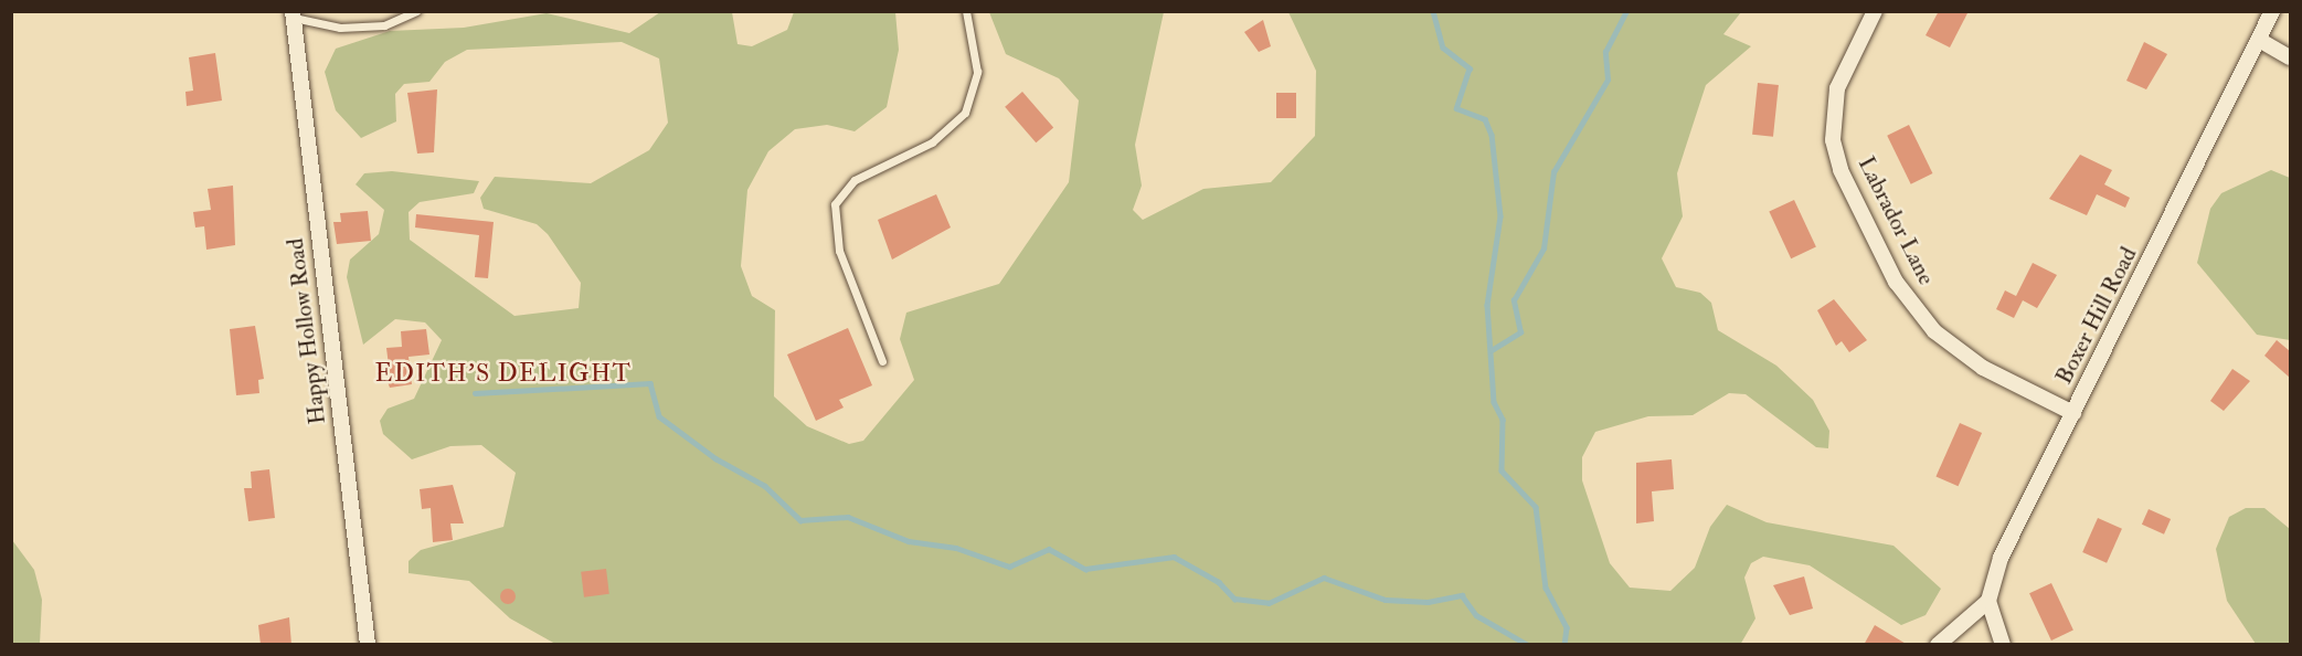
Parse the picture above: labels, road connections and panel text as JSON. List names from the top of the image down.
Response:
{
  "streets": {
    "street": ["Labrador Lane", "Boxer Hill Road", "Happy Hollow Road"]
  },
  "crossings": [
    ["Labrador Lane", "Boxer Hill Road"]
  ],
  "districts": ["EDITH'S DELIGHT"]
}
